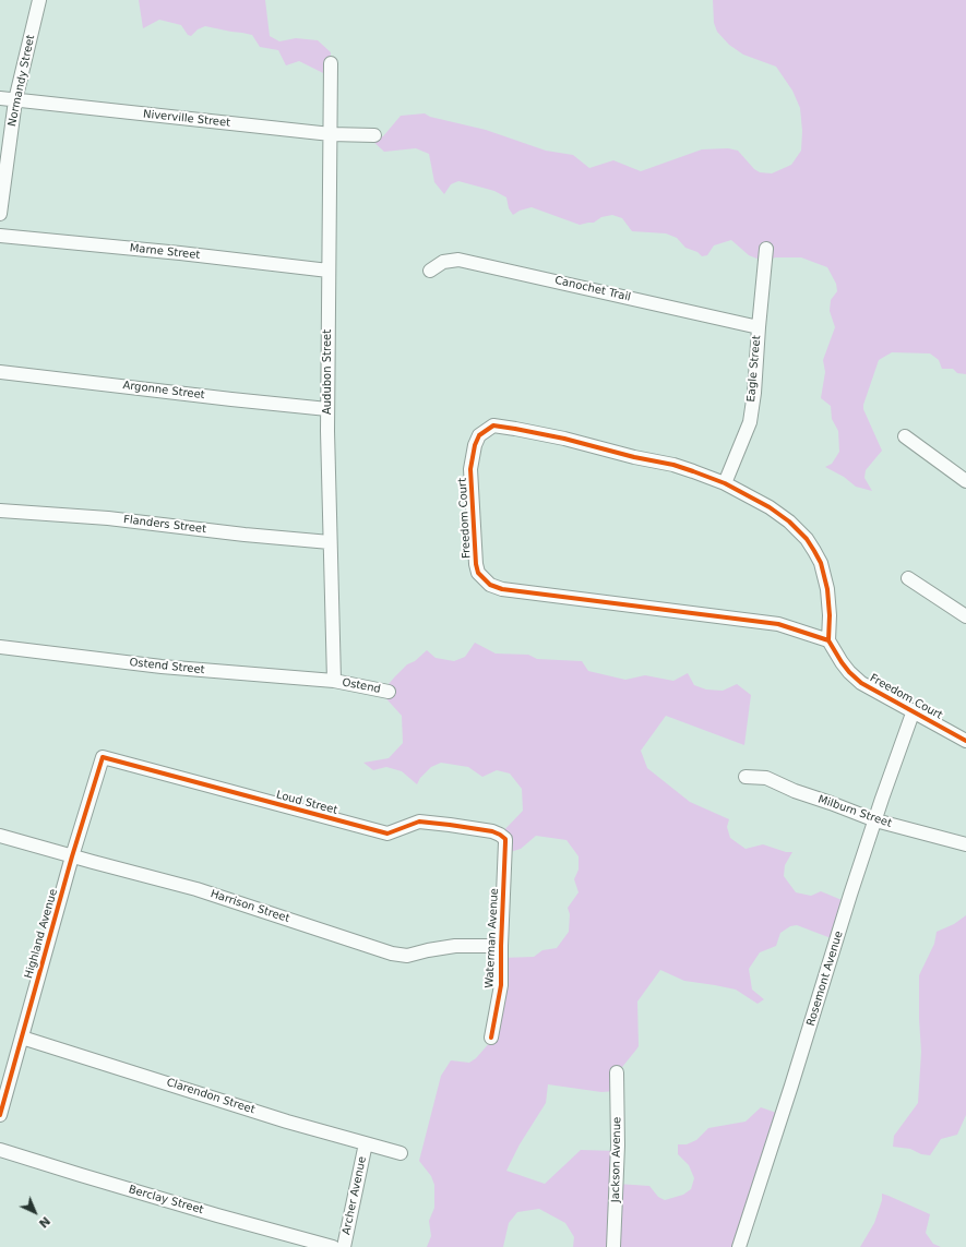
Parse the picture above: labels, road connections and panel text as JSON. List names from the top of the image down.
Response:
{
  "streets": {
    "street": [
      "Normandy Street",
      "Niverville Street",
      "Marne Street",
      "Canochet Trail",
      "Eagle Street",
      "Audubon Street",
      "Argonne Street",
      "Freedom Court",
      "Flanders Street",
      "Ostend Street",
      "Ostend",
      "Loud Street",
      "Milburn Street",
      "Harrison Street",
      "Highland Avenue",
      "Waterman Avenue",
      "Rosemont Avenue",
      "Clarendon Street",
      "Jackson Avenue",
      "Archer Avenue",
      "Berclay Street"
    ]
  },
  "crossings": [
    ["Normandy Street", "Niverville Street"],
    ["Niverville Street", "Audubon Street"],
    ["Marne Street", "Audubon Street"],
    ["Canochet Trail", "Eagle Street"],
    ["Eagle Street", "Freedom Court"],
    ["Audubon Street", "Argonne Street"],
    ["Audubon Street", "Flanders Street"],
    ["Audubon Street", "Ostend Street"],
    ["Audubon Street", "Ostend"],
    ["Freedom Court", "Rosemont Avenue"],
    ["Ostend Street", "Ostend"],
    ["Loud Street", "Highland Avenue"],
    ["Loud Street", "Waterman Avenue"],
    ["Milburn Street", "Rosemont Avenue"],
    ["Harrison Street", "Highland Avenue"],
    ["Harrison Street", "Waterman Avenue"],
    ["Highland Avenue", "Clarendon Street"],
    ["Clarendon Street", "Archer Avenue"]
  ],
  "north": "bottom right"
}
